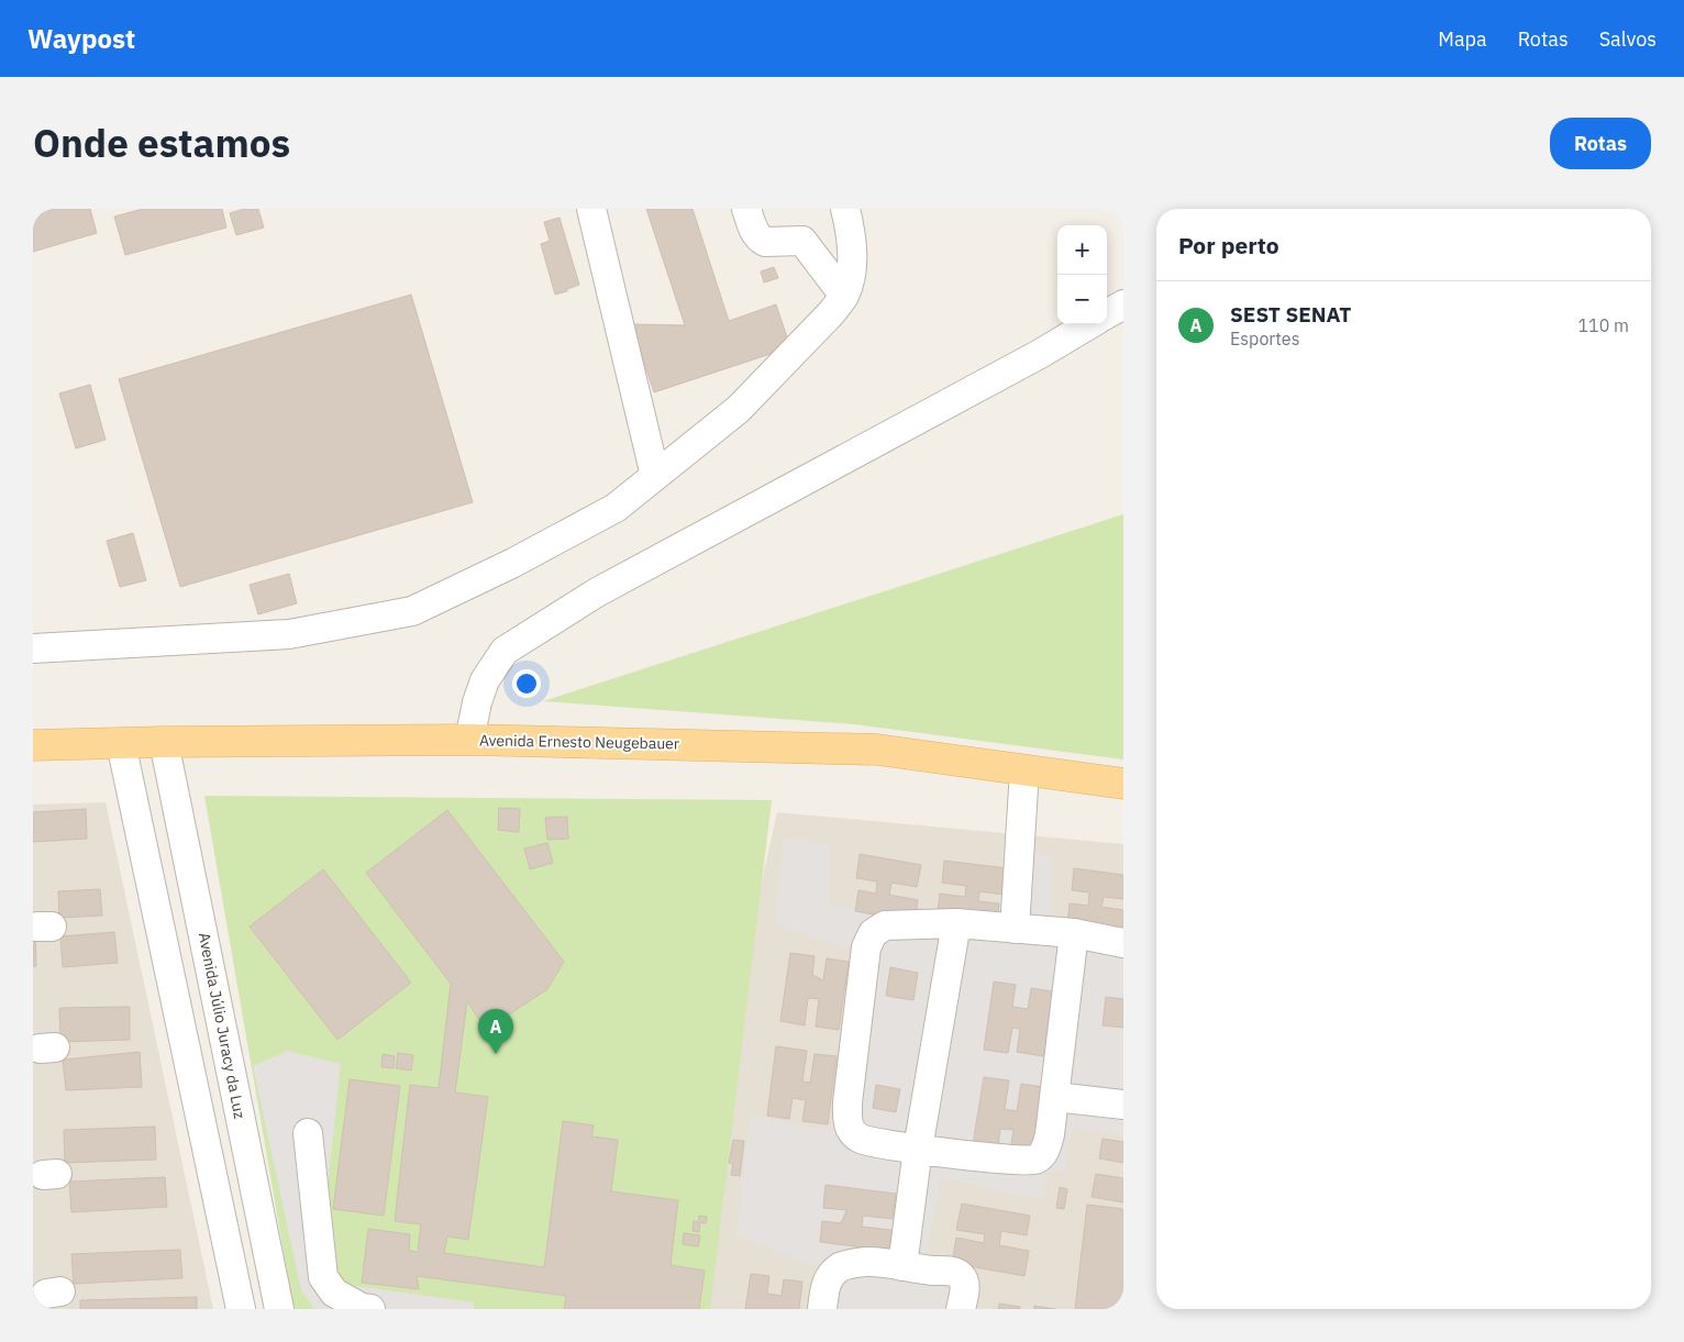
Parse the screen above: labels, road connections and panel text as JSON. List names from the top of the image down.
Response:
{
  "streets": {
    "main road": ["Avenida Ernesto Neugebauer"],
    "street": ["Avenida Júlio Juracy da Luz"]
  },
  "crossings": [
    ["Avenida Ernesto Neugebauer", "Avenida Júlio Juracy da Luz"]
  ],
  "page": {
    "header": "Waypost",
    "nav": ["Mapa", "Rotas", "Salvos"],
    "title": "Onde estamos",
    "buttons": "Rotas",
    "heading": "Por perto",
    "map_buttons": ["+", "−"],
    "list": [
      {
        "mark": "A",
        "name": "SEST SENAT",
        "note": "Esportes",
        "value": "110 m"
      }
    ],
    "pins": "A"
  }
}
